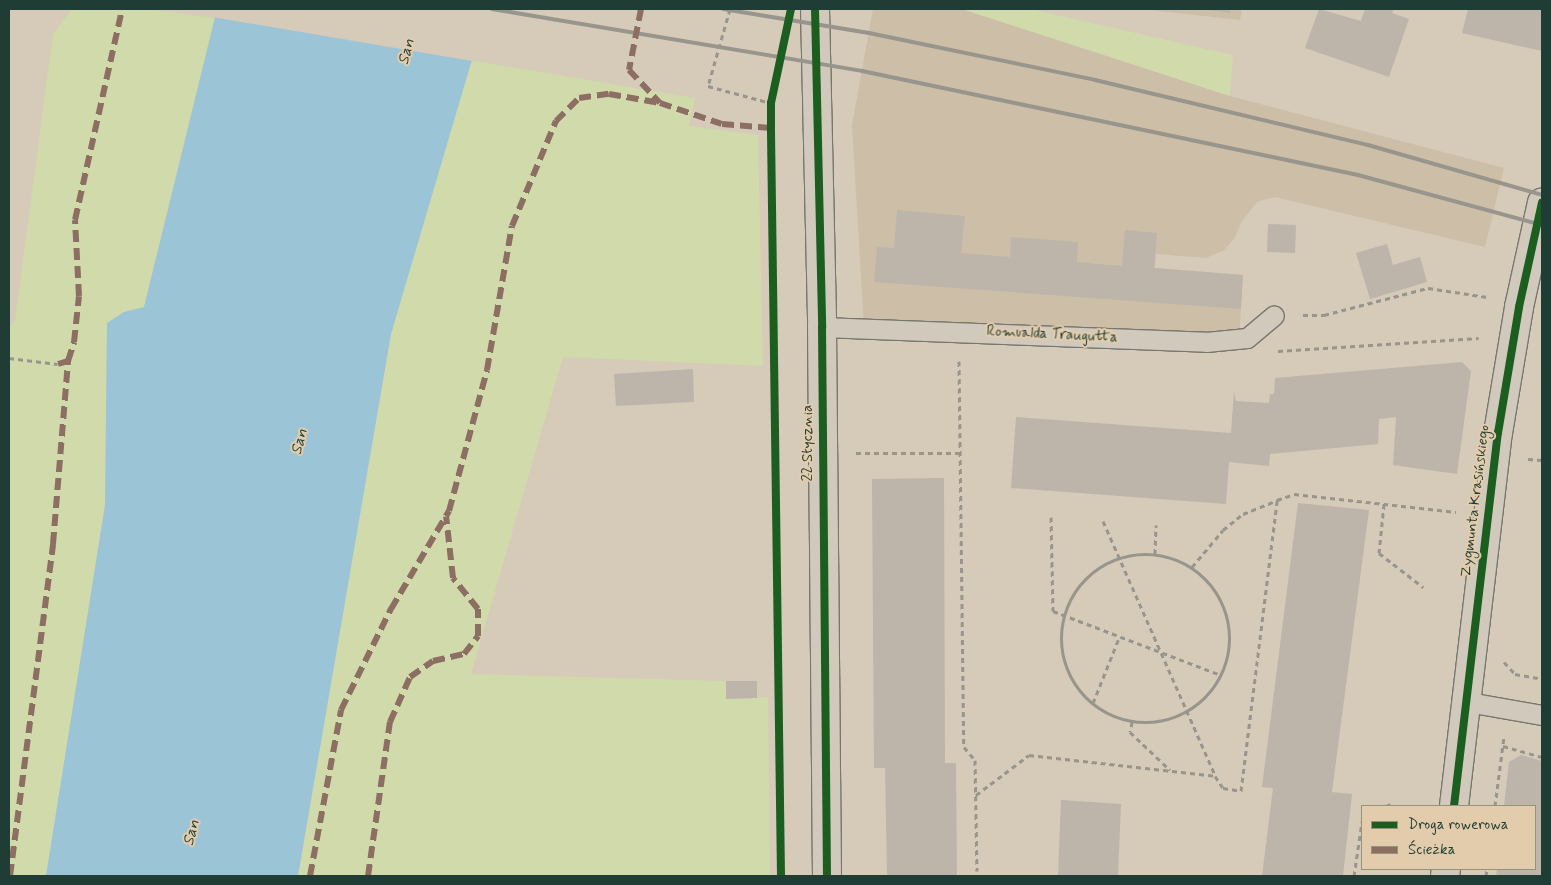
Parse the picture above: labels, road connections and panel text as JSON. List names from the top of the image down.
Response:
{
  "streets": {
    "street": ["22 Stycznia", "Zygmunta Krasińskiego"],
    "lane": ["Romualda Traugutta"]
  },
  "crossings": [
    ["Romualda Traugutta", "22 Stycznia"]
  ],
  "water": ["San"],
  "legend": ["Droga rowerowa", "Ścieżka"]
}
